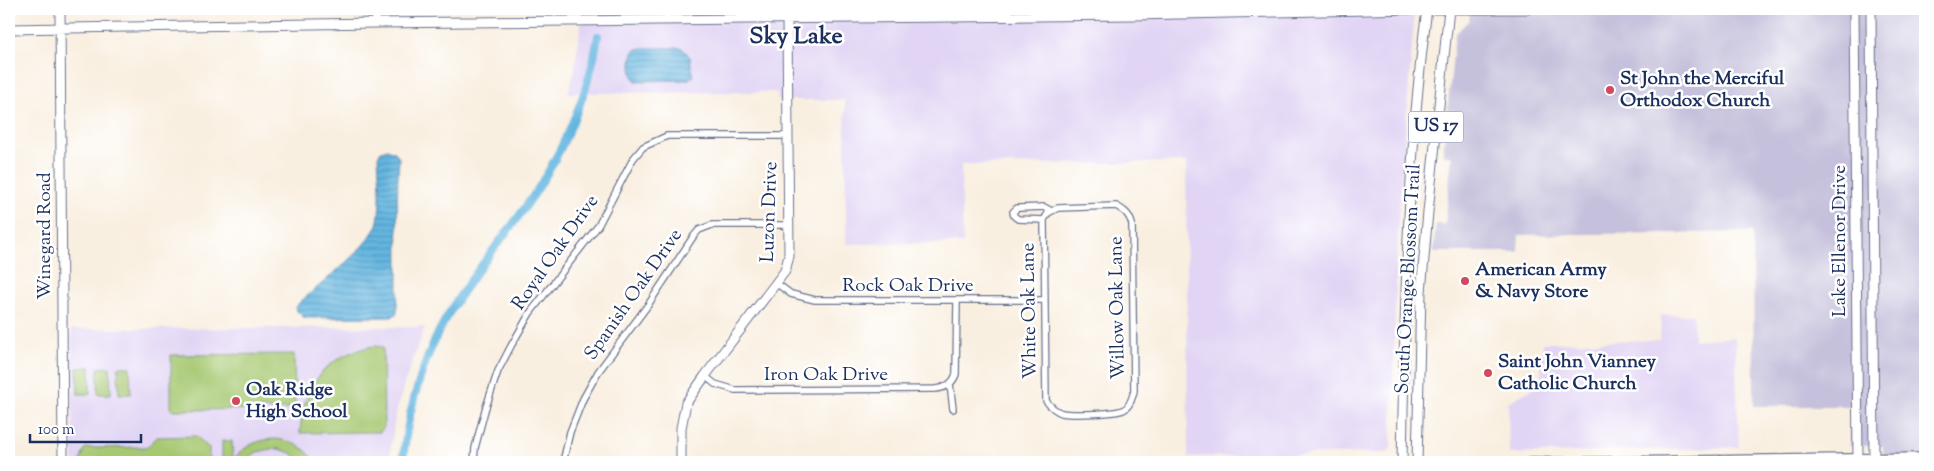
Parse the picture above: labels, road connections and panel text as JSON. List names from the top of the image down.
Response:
{
  "streets": {
    "street": [
      "US 17",
      "Luzon Drive",
      "Winegard Road",
      "Lake Ellenor Drive",
      "Royal Oak Drive",
      "South Orange Blossom Trail",
      "Rock Oak Drive",
      "Spanish Oak Drive",
      "Willow Oak Lane",
      "White Oak Lane",
      "Iron Oak Drive"
    ]
  },
  "crossings": [
    ["Luzon Drive", "Royal Oak Drive"],
    ["Luzon Drive", "Rock Oak Drive"],
    ["Luzon Drive", "Spanish Oak Drive"],
    ["Luzon Drive", "Iron Oak Drive"],
    ["Rock Oak Drive", "White Oak Lane"],
    ["Willow Oak Lane", "White Oak Lane"]
  ],
  "districts": ["Sky Lake"],
  "places": [
    "St John the Merciful Orthodox Church",
    "American Army & Navy Store",
    "Saint John Vianney Catholic Church",
    "Oak Ridge High School"
  ],
  "scale_bar": "100 m"
}
